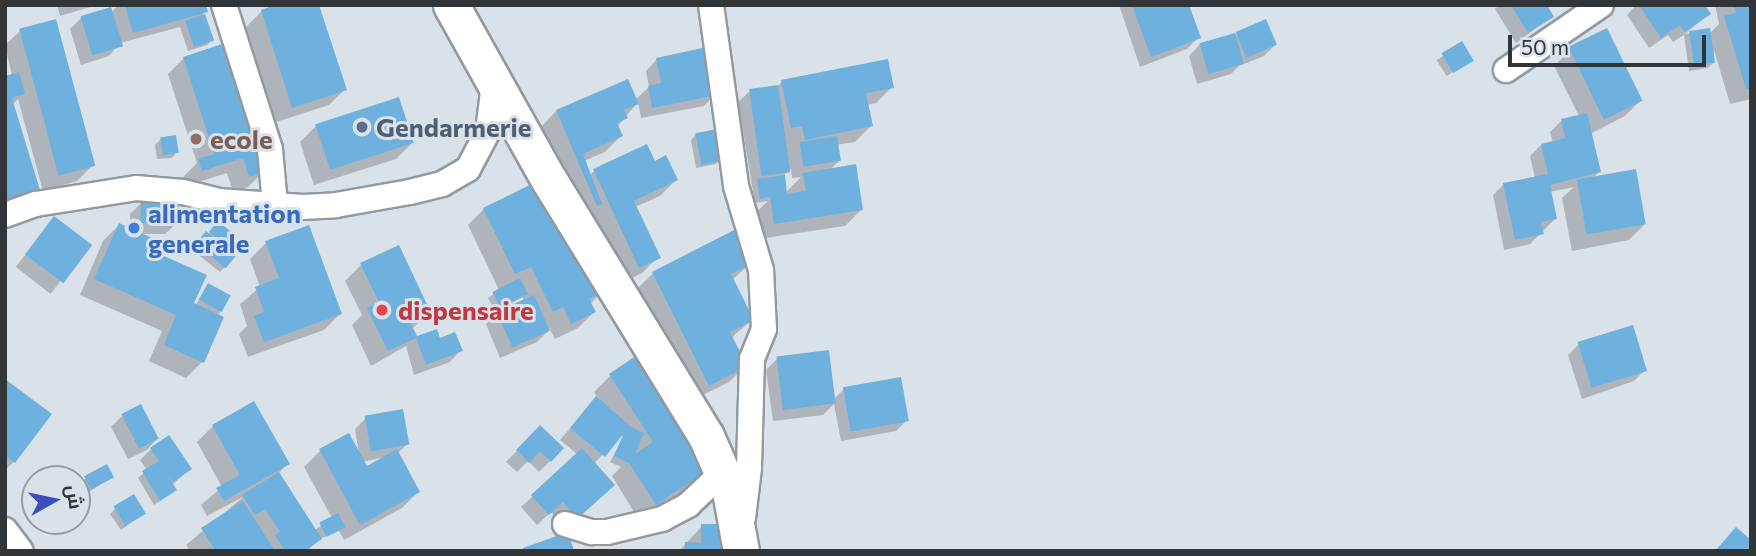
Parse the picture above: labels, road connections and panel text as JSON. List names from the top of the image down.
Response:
{
  "places": [
    "Gendarmerie",
    "ecole",
    "alimentation generale",
    "dispensaire"
  ],
  "scale_bar": "50 m",
  "north": "right"
}
